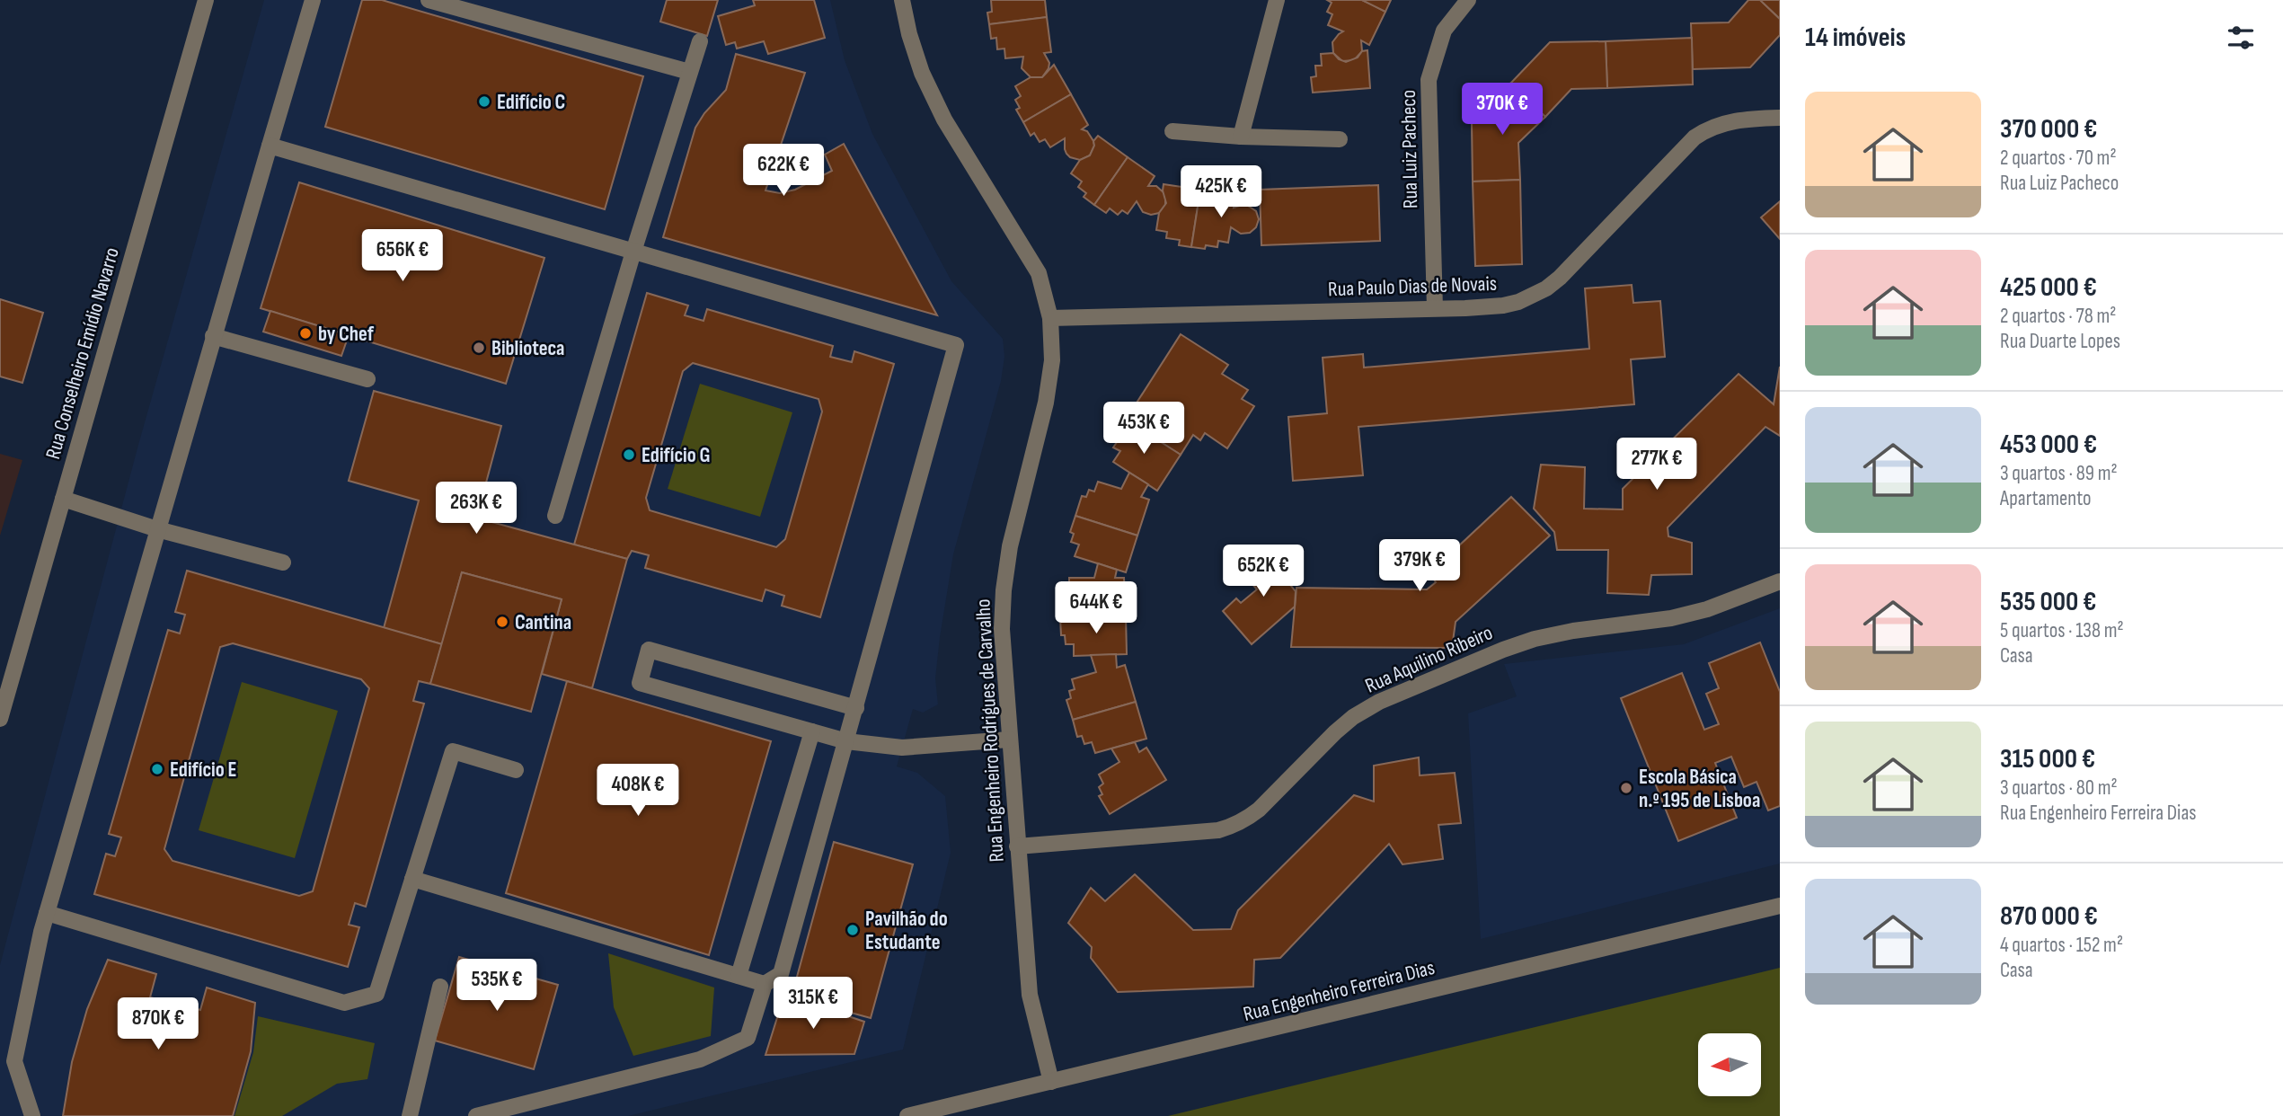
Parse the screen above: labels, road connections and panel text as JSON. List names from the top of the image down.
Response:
{
  "streets": {
    "street": [
      "Rua Luiz Pacheco",
      "Rua Paulo Dias de Novais",
      "Rua Conselheiro Emídio Navarro",
      "Rua Aquilino Ribeiro",
      "Rua Engenheiro Rodrigues de Carvalho",
      "Rua Engenheiro Ferreira Dias"
    ]
  },
  "crossings": [
    ["Rua Luiz Pacheco", "Rua Paulo Dias de Novais"],
    ["Rua Paulo Dias de Novais", "Rua Engenheiro Rodrigues de Carvalho"],
    ["Rua Aquilino Ribeiro", "Rua Engenheiro Rodrigues de Carvalho"],
    ["Rua Engenheiro Rodrigues de Carvalho", "Rua Engenheiro Ferreira Dias"]
  ],
  "places": [
    "Edifício C",
    "by Chef",
    "Biblioteca",
    "Edifício G",
    "Cantina",
    "Edifício E",
    "Escola Básica n.º 195 de Lisboa",
    "Pavilhão do Estudante"
  ],
  "north": "left",
  "page": {
    "heading": "14 imóveis",
    "list": [
      {
        "name": "370 000 €",
        "note": "2 quartos · 70 m² · Rua Luiz Pacheco"
      },
      {
        "name": "425 000 €",
        "note": "2 quartos · 78 m² · Rua Duarte Lopes"
      },
      {
        "name": "453 000 €",
        "note": "3 quartos · 89 m² · Apartamento"
      },
      {
        "name": "535 000 €",
        "note": "5 quartos · 138 m² · Casa"
      },
      {
        "name": "315 000 €",
        "note": "3 quartos · 80 m² · Rua Engenheiro Ferreira Dias"
      },
      {
        "name": "870 000 €",
        "note": "4 quartos · 152 m² · Casa"
      }
    ],
    "price": [
      "370K €",
      "622K €",
      "425K €",
      "656K €",
      "453K €",
      "277K €",
      "263K €",
      "379K €",
      "652K €",
      "644K €",
      "408K €",
      "535K €",
      "315K €",
      "870K €"
    ]
  }
}
